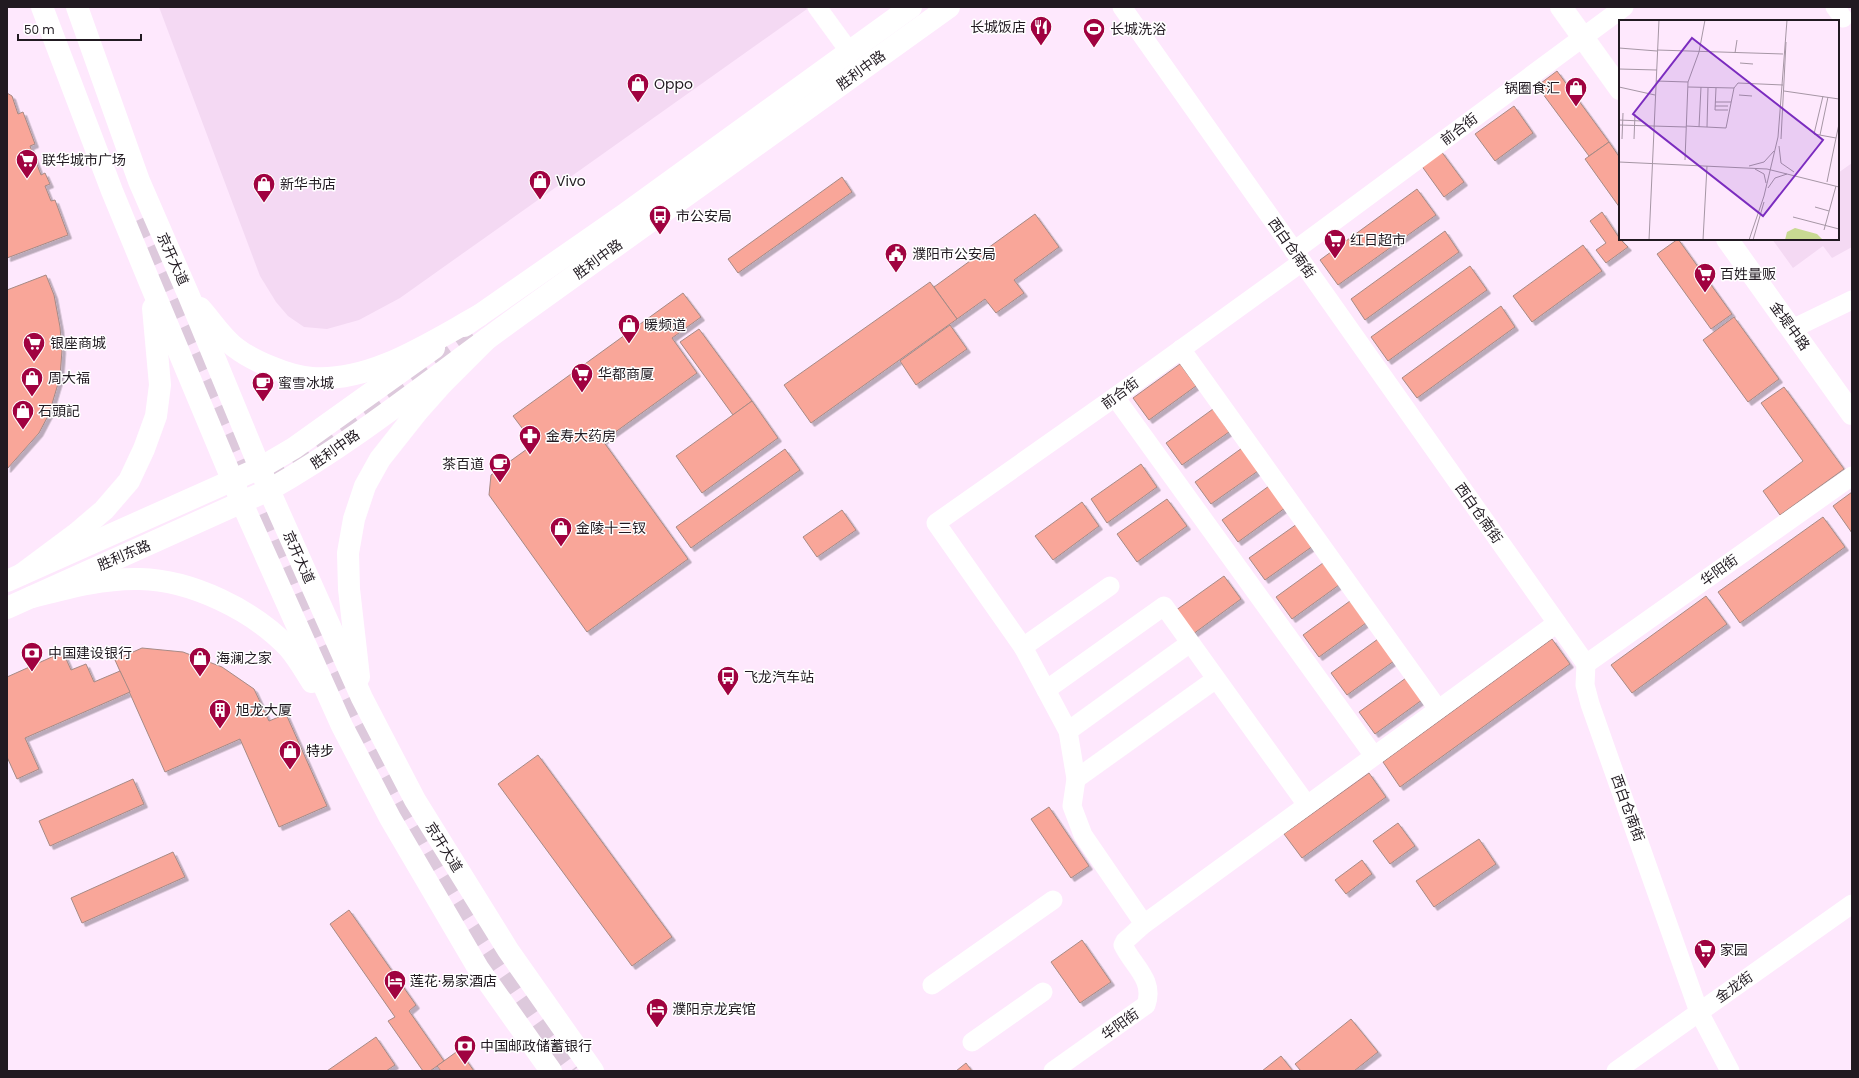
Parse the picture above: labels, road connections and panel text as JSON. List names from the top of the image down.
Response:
{
  "streets": {
    "main road": [
      "胜利中路",
      "京开大道",
      "金堤中路",
      "胜利东路"
    ],
    "street": [
      "前合街",
      "西白仓南街",
      "华阳街",
      "金龙街"
    ]
  },
  "crossings": [
    ["胜利中路", "京开大道"],
    ["胜利中路", "胜利东路"],
    ["前合街", "西白仓南街"],
    ["西白仓南街", "华阳街"],
    ["西白仓南街", "金龙街"],
    ["京开大道", "胜利东路"]
  ],
  "places": {
    "restaurant": ["长城饭店"],
    "sports": ["长城洗浴"],
    "shop": [
      "Oppo",
      "锅圈食汇",
      "Vivo",
      "新华书店",
      "暖频道",
      "周大福",
      "石頭記",
      "金陵十三钗",
      "海澜之家",
      "特步"
    ],
    "supermarket": [
      "联华城市广场",
      "红日超市",
      "百姓量贩",
      "银座商城",
      "华都商厦",
      "家园"
    ],
    "bus stop": ["市公安局", "飞龙汽车站"],
    "public building": ["濮阳市公安局"],
    "cafe": ["蜜雪冰城", "茶百道"],
    "pharmacy": ["金寿大药房"],
    "bank": ["中国建设银行", "中国邮政储蓄银行"],
    "building": ["旭龙大厦"],
    "hotel": ["莲花·易家酒店", "濮阳京龙宾馆"]
  },
  "scale_bar": "50 m"
}
